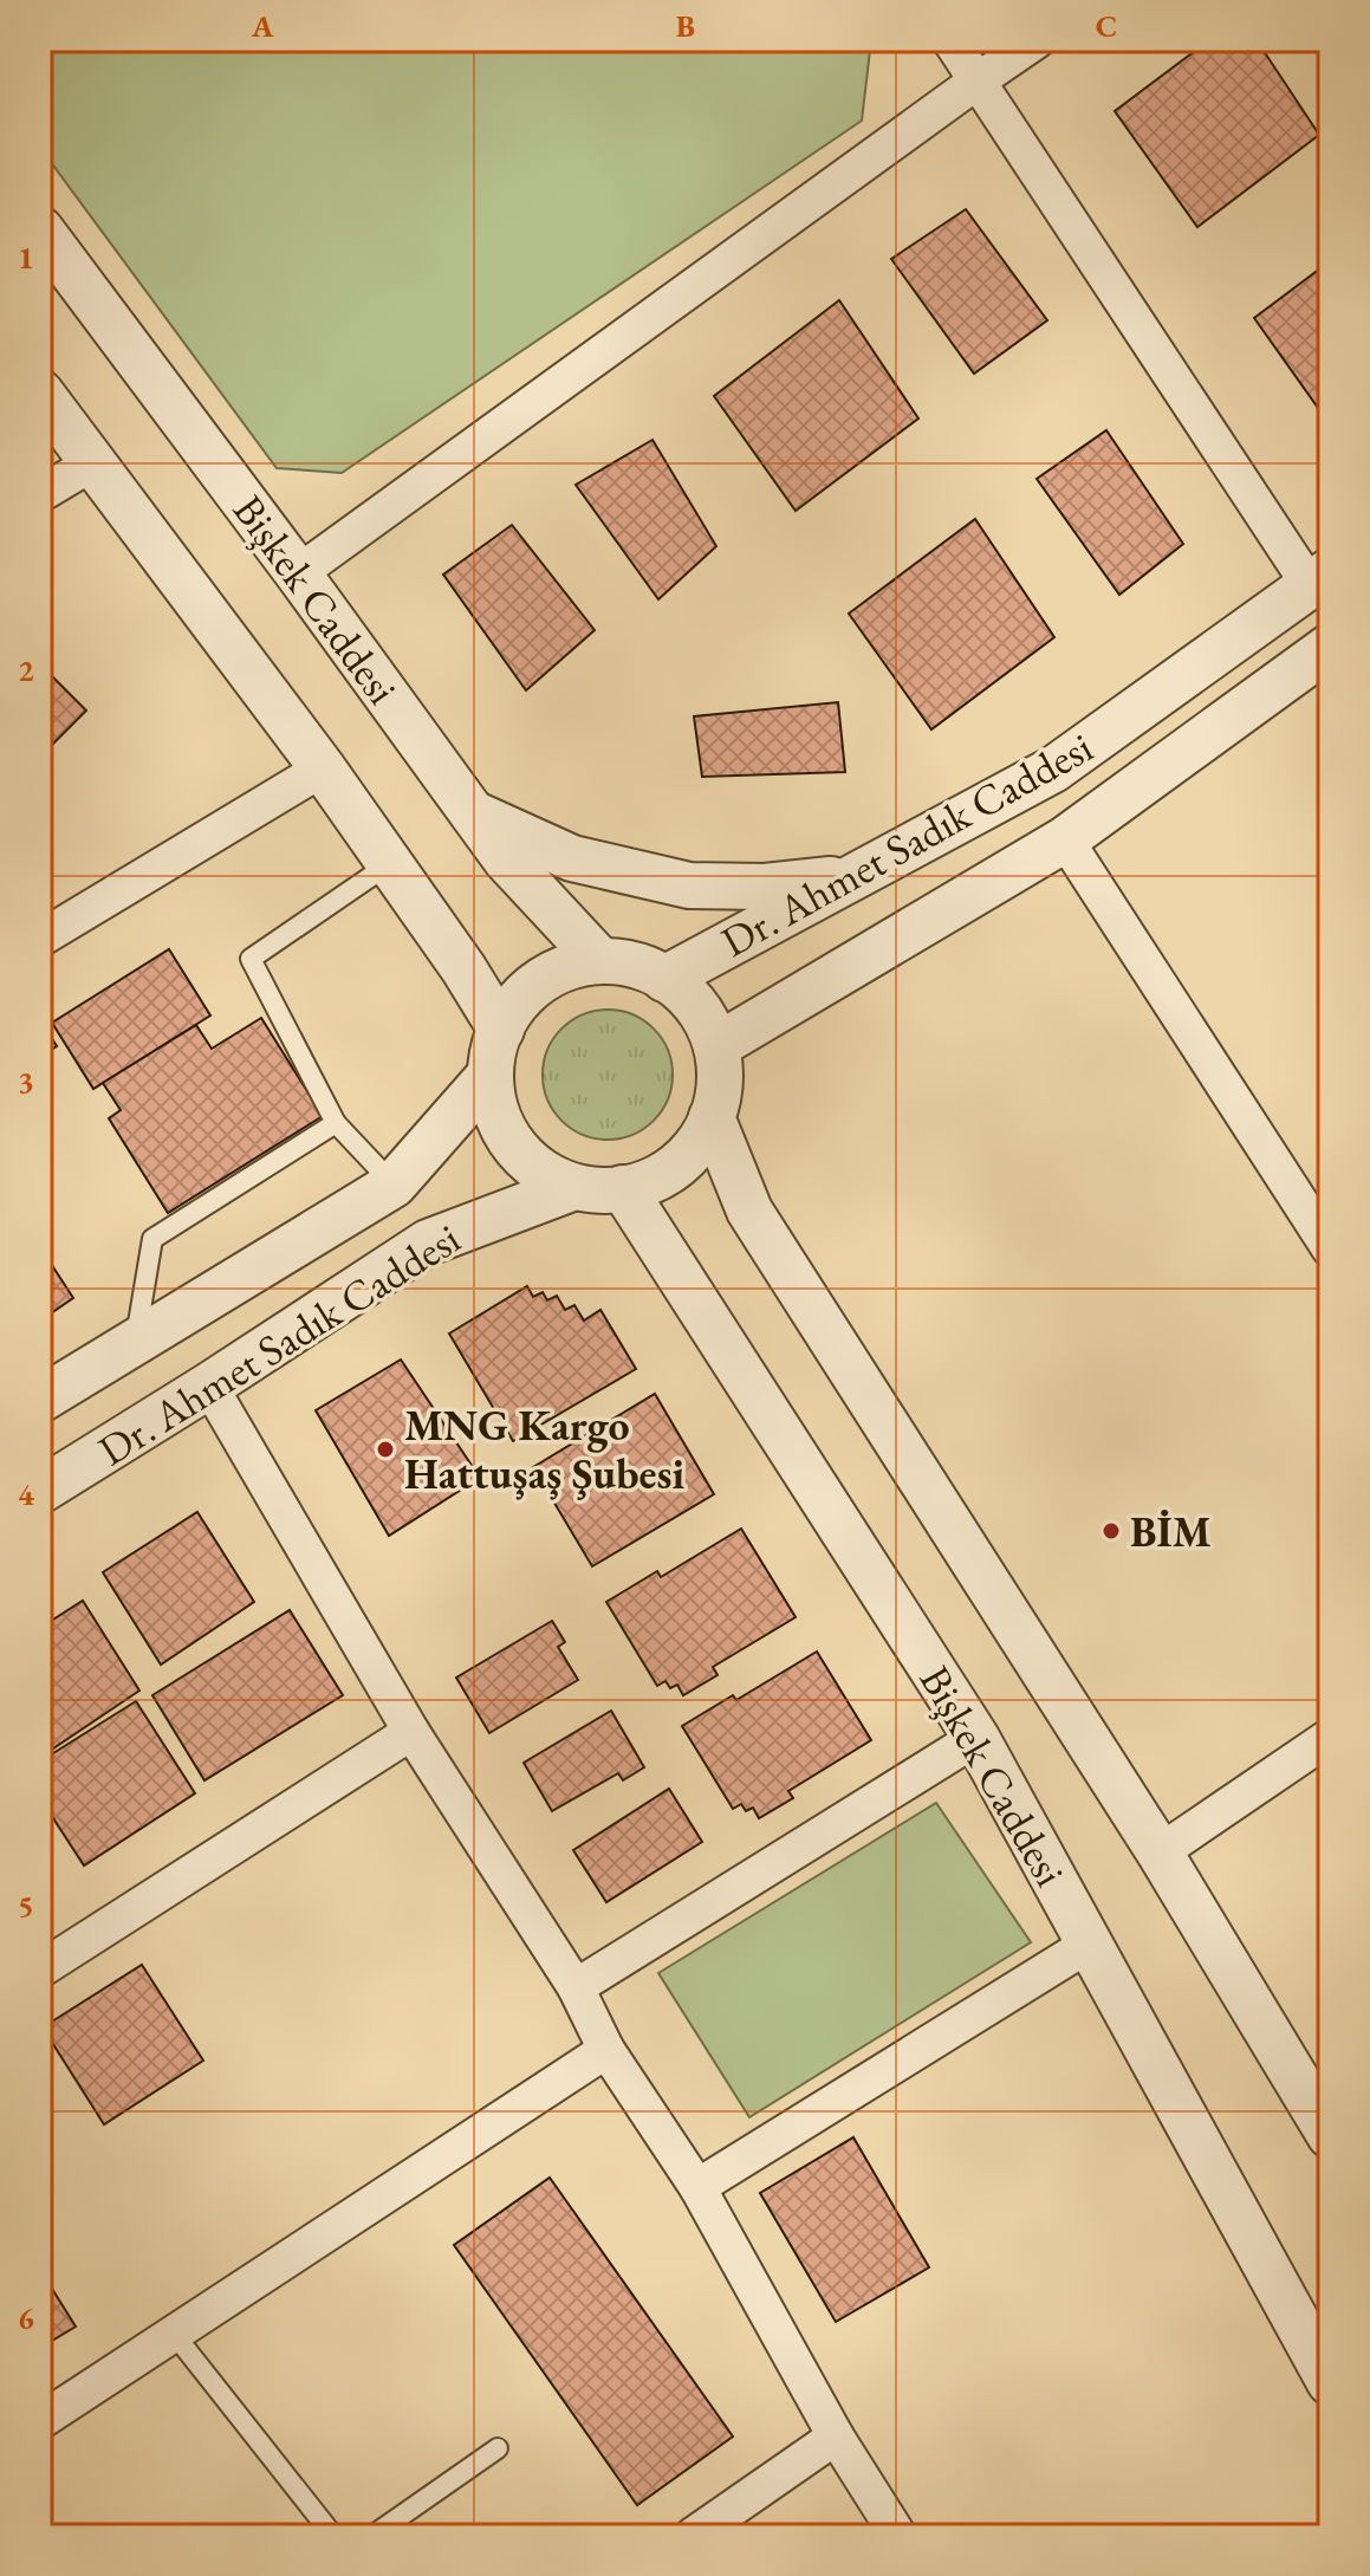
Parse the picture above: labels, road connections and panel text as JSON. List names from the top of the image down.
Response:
{
  "streets": {
    "street": ["Bişkek Caddesi", "Dr. Ahmet Sadık Caddesi"]
  },
  "crossings": [
    ["Bişkek Caddesi", "Dr. Ahmet Sadık Caddesi"]
  ],
  "places": ["MNG Kargo Hattuşaş Şubesi", "BİM"],
  "grid": {
    "columns": ["A", "B", "C"],
    "rows": [
      "1",
      "2",
      "3",
      "4",
      "5",
      "6"
    ]
  }
}
